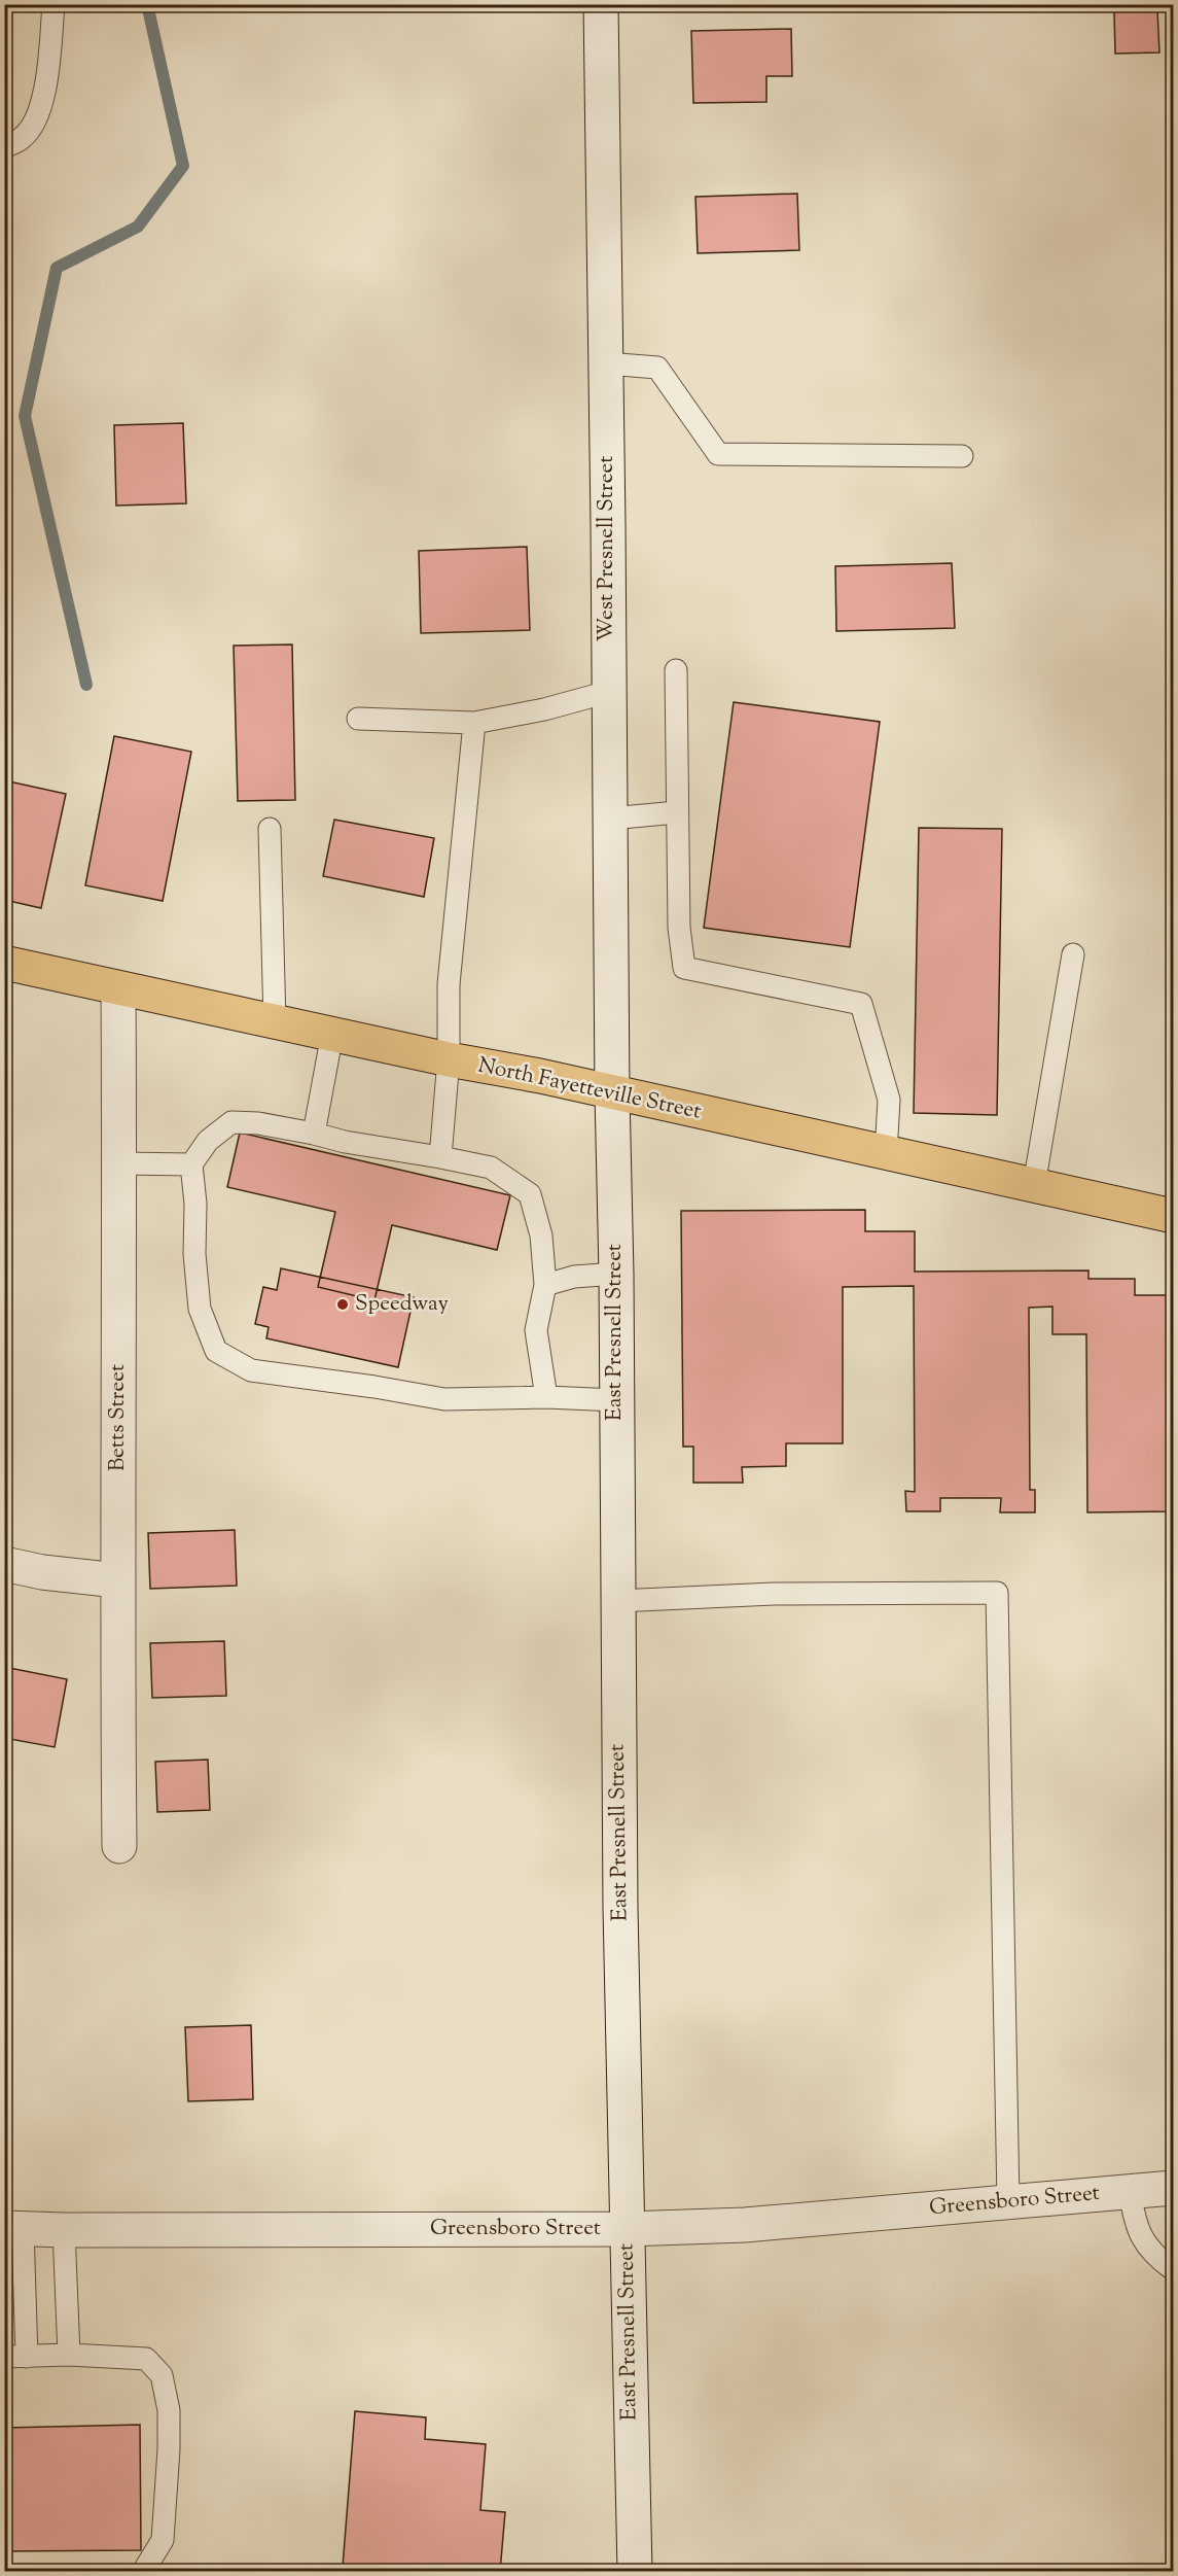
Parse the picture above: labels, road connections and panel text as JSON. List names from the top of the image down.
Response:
{
  "streets": {
    "main road": [
      "West Presnell Street",
      "North Fayetteville Street",
      "East Presnell Street",
      "Betts Street",
      "Greensboro Street"
    ]
  },
  "crossings": [
    ["West Presnell Street", "North Fayetteville Street"],
    ["West Presnell Street", "East Presnell Street"],
    ["North Fayetteville Street", "East Presnell Street"],
    ["North Fayetteville Street", "Betts Street"],
    ["East Presnell Street", "Greensboro Street"]
  ],
  "places": ["Speedway"]
}
